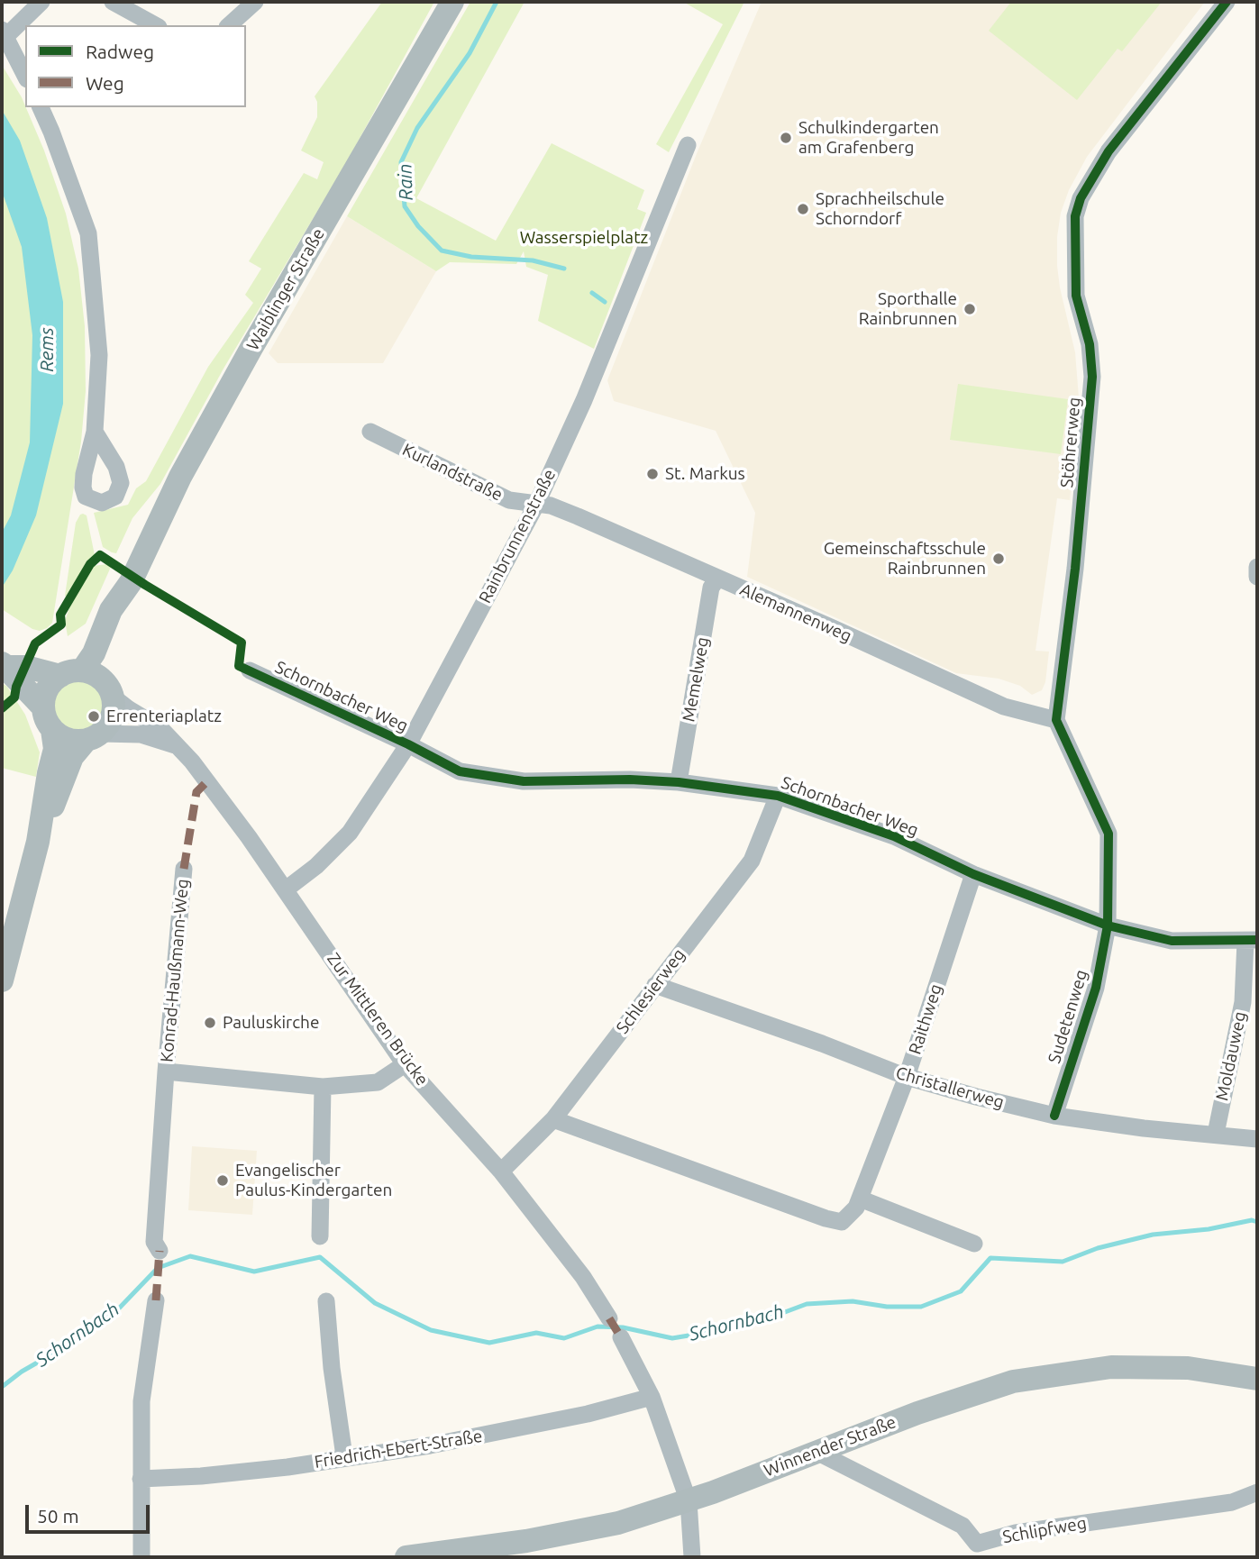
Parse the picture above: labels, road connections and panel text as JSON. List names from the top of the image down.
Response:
{
  "streets": {
    "main road": ["Waiblinger Straße", "Winnender Straße"],
    "street": [
      "Stöhrerweg",
      "Kurlandstraße",
      "Rainbrunnenstraße",
      "Alemannenweg",
      "Memelweg",
      "Schornbacher Weg",
      "Konrad-Haußmann-Weg",
      "Schlesierweg",
      "Sudetenweg",
      "Zur Mittleren Brücke",
      "Raithweg",
      "Moldauweg",
      "Christallerweg",
      "Friedrich-Ebert-Straße",
      "Schlipfweg"
    ]
  },
  "crossings": [
    ["Waiblinger Straße", "Zur Mittleren Brücke"],
    ["Stöhrerweg", "Alemannenweg"],
    ["Kurlandstraße", "Rainbrunnenstraße"],
    ["Kurlandstraße", "Alemannenweg"],
    ["Rainbrunnenstraße", "Alemannenweg"],
    ["Rainbrunnenstraße", "Schornbacher Weg"],
    ["Rainbrunnenstraße", "Zur Mittleren Brücke"],
    ["Alemannenweg", "Memelweg"],
    ["Memelweg", "Schornbacher Weg"],
    ["Schornbacher Weg", "Schlesierweg"],
    ["Schornbacher Weg", "Sudetenweg"],
    ["Schornbacher Weg", "Raithweg"],
    ["Schornbacher Weg", "Moldauweg"],
    ["Konrad-Haußmann-Weg", "Zur Mittleren Brücke"],
    ["Schlesierweg", "Zur Mittleren Brücke"],
    ["Schlesierweg", "Raithweg"],
    ["Schlesierweg", "Christallerweg"],
    ["Sudetenweg", "Christallerweg"],
    ["Raithweg", "Christallerweg"],
    ["Moldauweg", "Christallerweg"],
    ["Winnender Straße", "Schlipfweg"]
  ],
  "water": ["Rain", "Rems", "Schornbach"],
  "parks": ["Wasserspielplatz"],
  "places": [
    "Schulkindergarten am Grafenberg",
    "Sprachheilschule Schorndorf",
    "Sporthalle Rainbrunnen",
    "St. Markus",
    "Gemeinschaftsschule Rainbrunnen",
    "Errenteriaplatz",
    "Pauluskirche",
    "Evangelischer Paulus-Kindergarten"
  ],
  "legend": ["Radweg", "Weg"],
  "scale_bar": "50 m"
}
